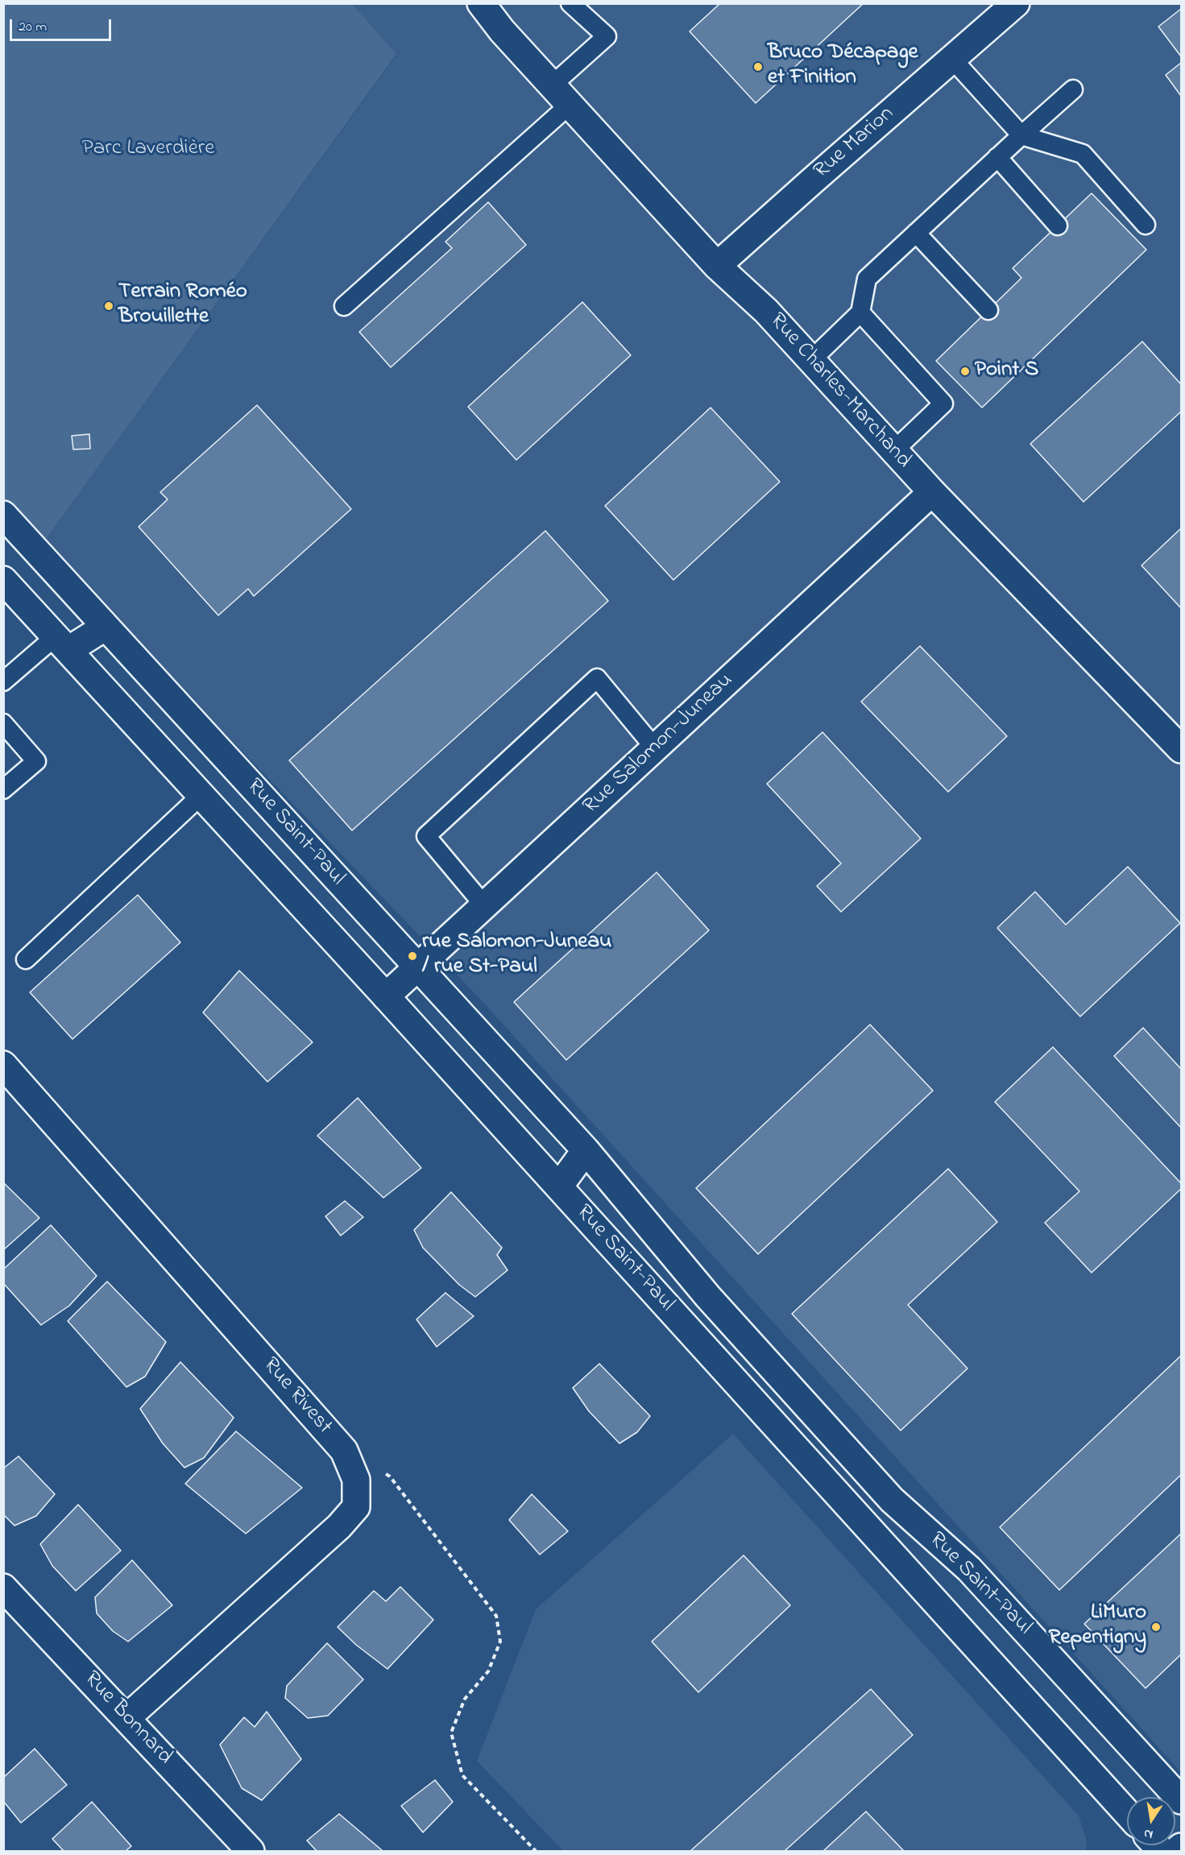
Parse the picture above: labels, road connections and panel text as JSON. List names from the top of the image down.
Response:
{
  "streets": {
    "street": [
      "Rue Marion",
      "Rue Charles-Marchand",
      "Rue Salomon-Juneau",
      "Rue Saint-Paul",
      "Rue Rivest",
      "Rue Bonnard"
    ]
  },
  "crossings": [
    ["Rue Marion", "Rue Charles-Marchand"],
    ["Rue Charles-Marchand", "Rue Salomon-Juneau"],
    ["Rue Salomon-Juneau", "Rue Saint-Paul"],
    ["Rue Rivest", "Rue Bonnard"]
  ],
  "parks": ["Parc Laverdière"],
  "places": [
    "Bruco Décapage et Finition",
    "Terrain Roméo Brouillette",
    "Point S",
    "rue Salomon-Juneau / rue St-Paul",
    "LiMuro Repentigny"
  ],
  "scale_bar": "20 m",
  "north": "bottom"
}
